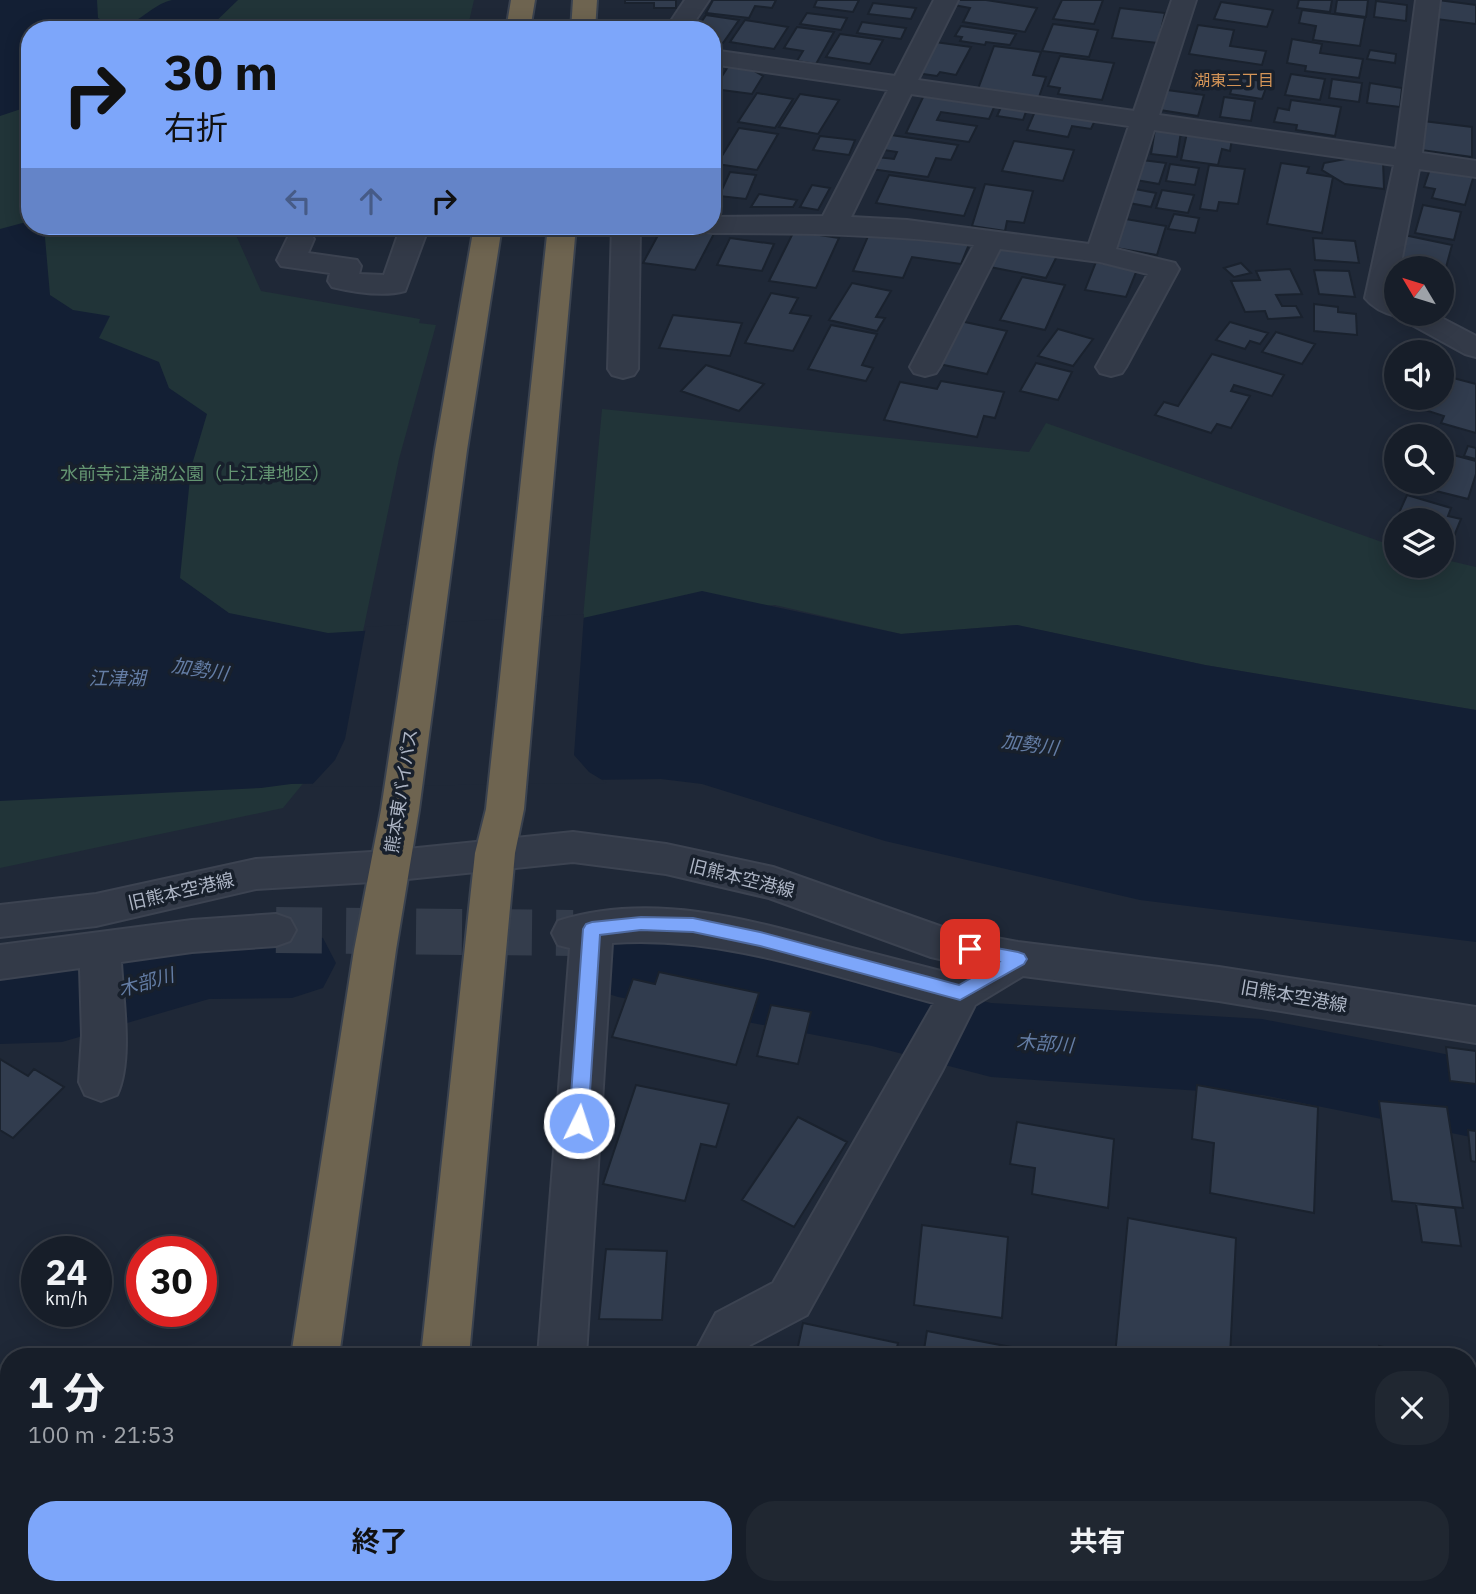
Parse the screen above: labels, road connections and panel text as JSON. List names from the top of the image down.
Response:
{
  "streets": {
    "highway": ["熊本東バイパス"],
    "street": ["旧熊本空港線"]
  },
  "crossings": [
    ["熊本東バイパス", "旧熊本空港線"]
  ],
  "districts": ["湖東三丁目"],
  "water": ["加勢川", "江津湖", "木部川"],
  "parks": ["水前寺江津湖公園（上江津地区）"],
  "north": "top left",
  "page": {
    "turn": ["30 m", "右折"],
    "speed": "24 km/h",
    "limit": "30",
    "heading": ["1 分", "100 m · 21:53"],
    "buttons": ["終了", "共有"]
  }
}
